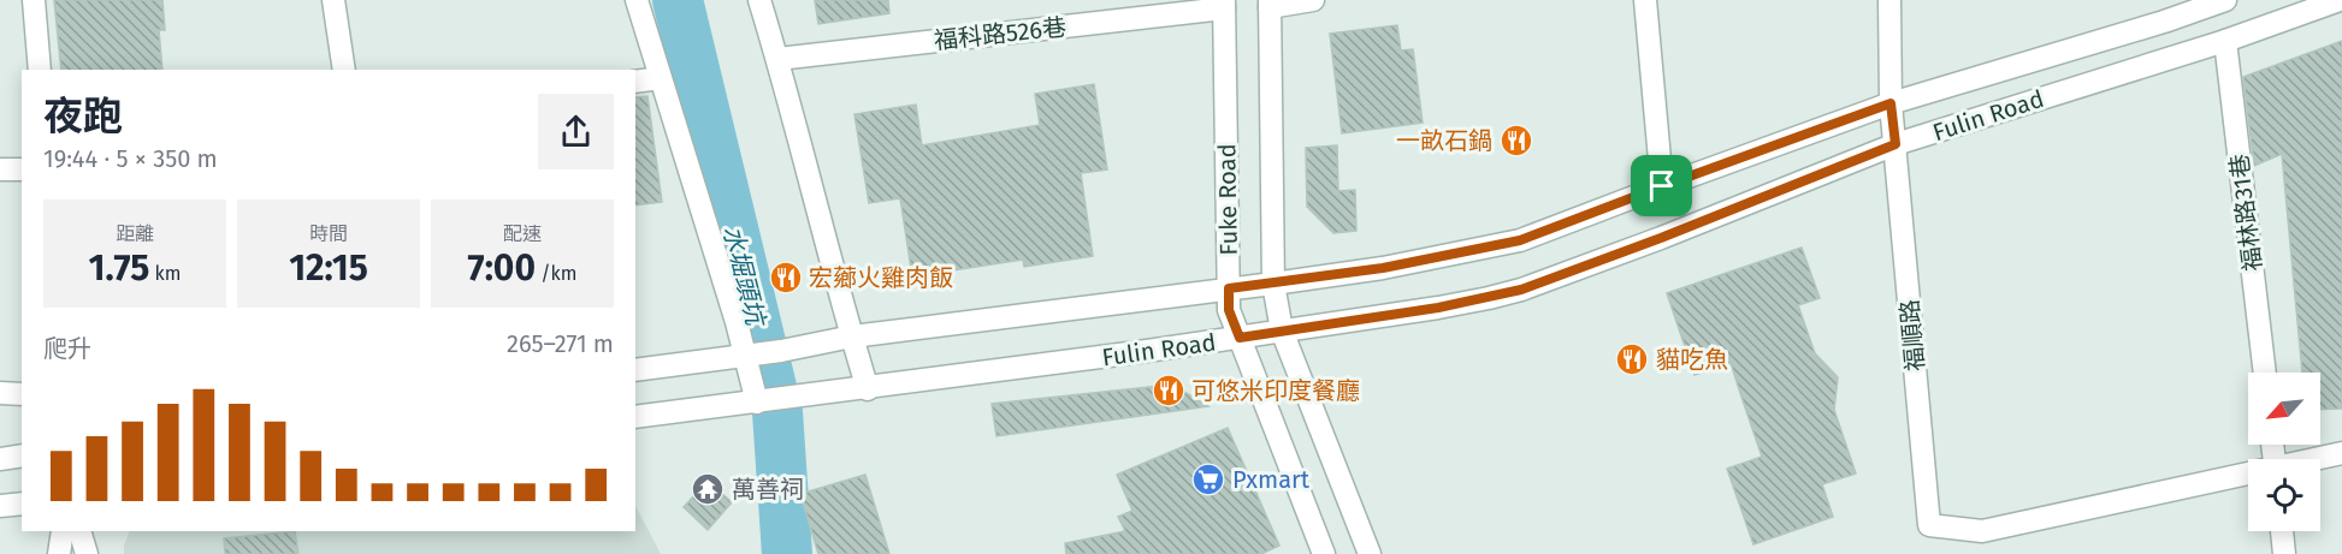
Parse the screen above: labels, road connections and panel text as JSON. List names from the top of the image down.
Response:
{
  "streets": {
    "street": [
      "福科路526巷",
      "Fulin Road",
      "Fuke Road",
      "福林路31巷",
      "福順路"
    ]
  },
  "crossings": [
    ["福科路526巷", "Fuke Road"],
    ["Fulin Road", "Fuke Road"],
    ["Fulin Road", "福林路31巷"],
    ["Fulin Road", "福順路"]
  ],
  "water": ["水堀頭坑"],
  "places": {
    "restaurant": [
      "一畝石鍋",
      "宏薌火雞肉飯",
      "貓吃魚",
      "可悠米印度餐廳"
    ],
    "supermarket": ["Pxmart"],
    "temple": ["萬善祠"]
  },
  "north": "bottom left",
  "page": {
    "heading": ["夜跑", "19:44 · 5 × 350 m"],
    "stats": [
      ["距離", "1.75 km"],
      ["時間", "12:15"],
      ["配速", "7:00 /km"]
    ],
    "chart": ["爬升", "265–271 m"]
  }
}
